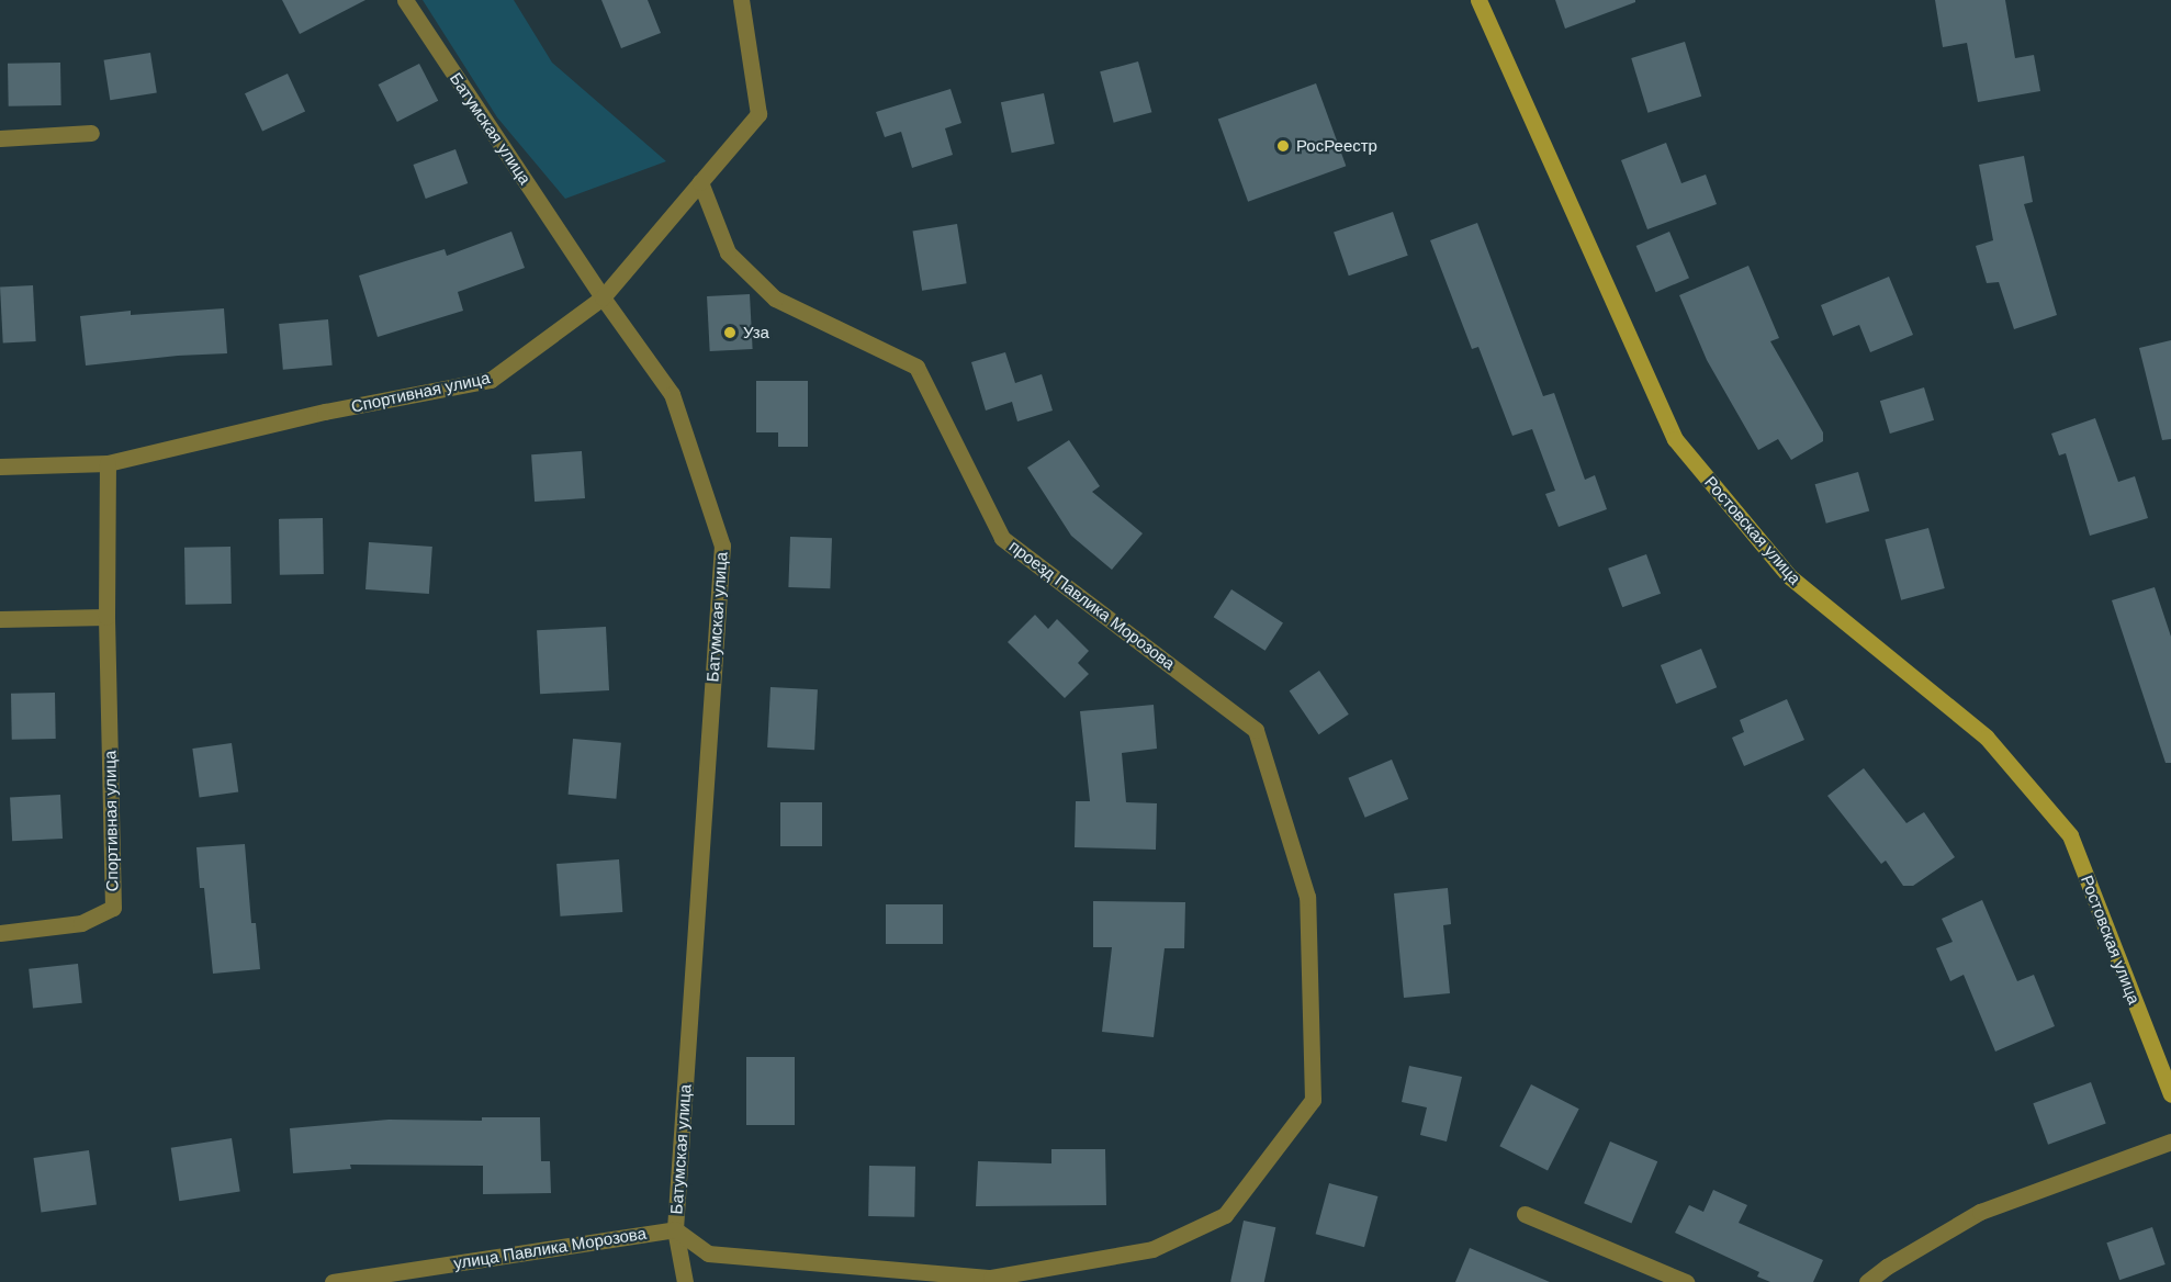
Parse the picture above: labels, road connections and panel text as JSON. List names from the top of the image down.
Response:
{
  "streets": {
    "street": [
      "Батумская улица",
      "Спортивная улица",
      "Ростовская улица",
      "проезд Павлика Морозова",
      "улица Павлика Морозова"
    ]
  },
  "crossings": [
    ["Батумская улица", "Спортивная улица"],
    ["Батумская улица", "проезд Павлика Морозова"],
    ["Батумская улица", "улица Павлика Морозова"],
    ["Спортивная улица", "проезд Павлика Морозова"],
    ["проезд Павлика Морозова", "улица Павлика Морозова"]
  ],
  "places": ["РосРеестр", "Уза"]
}
